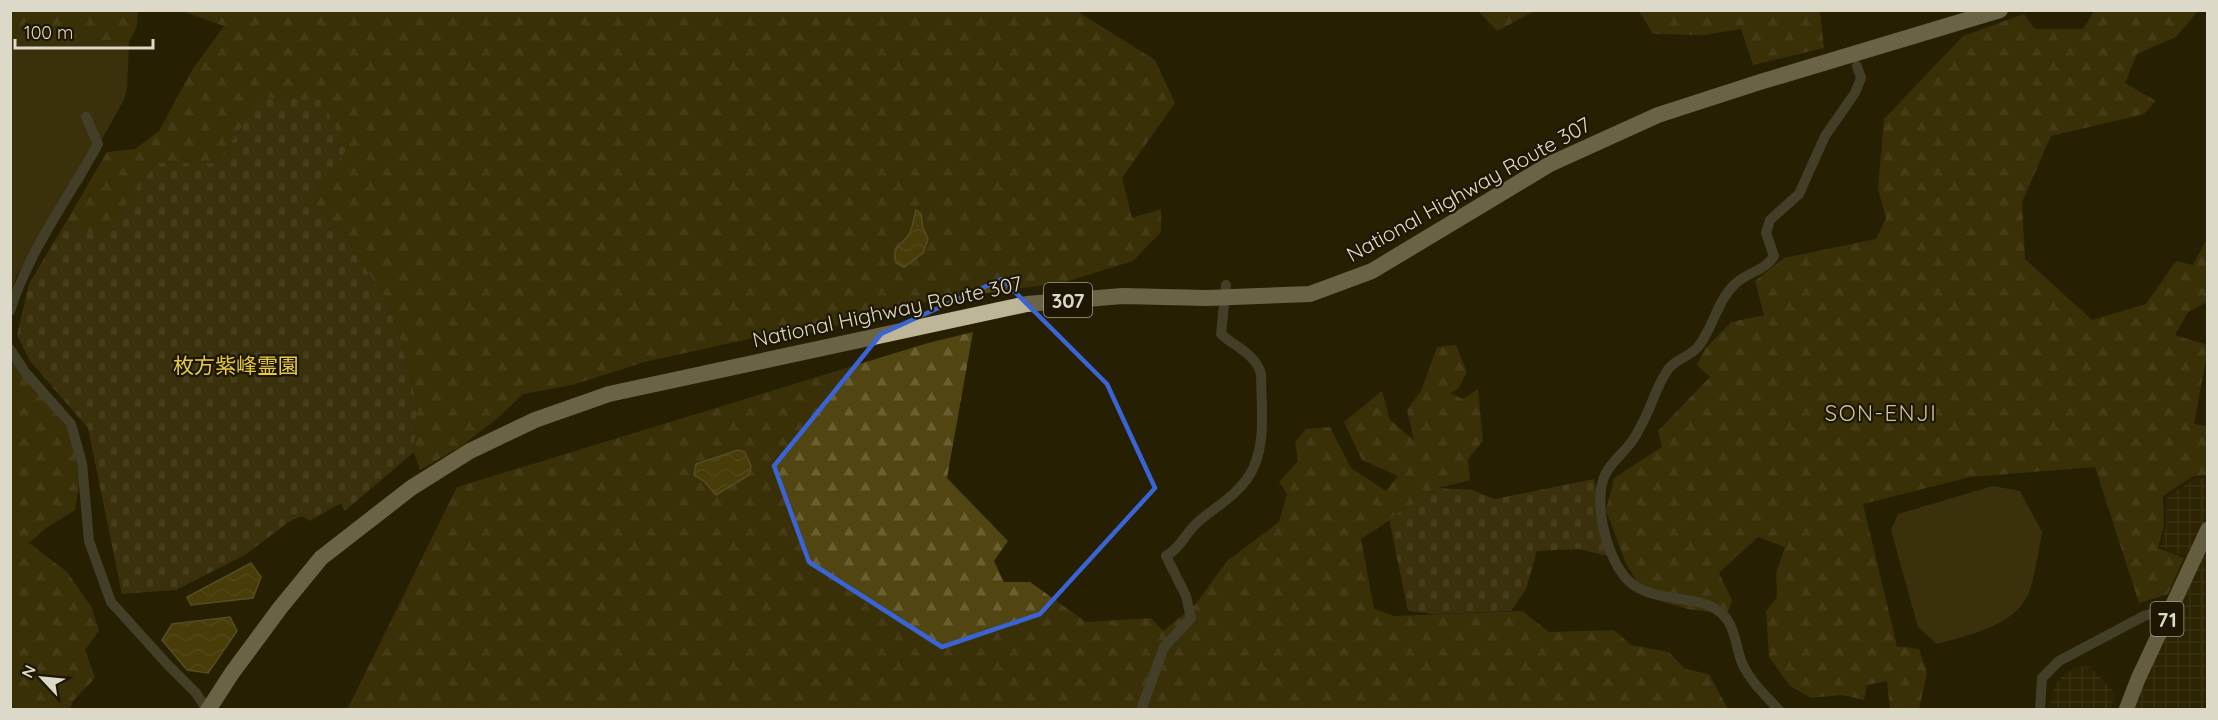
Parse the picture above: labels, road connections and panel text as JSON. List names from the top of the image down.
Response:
{
  "streets": {
    "highway": ["National Highway Route 307", "307"],
    "main road": ["71"]
  },
  "districts": ["SON-ENJI"],
  "parks": ["枚方紫峰霊園"],
  "scale_bar": "100 m",
  "north": "top left"
}
